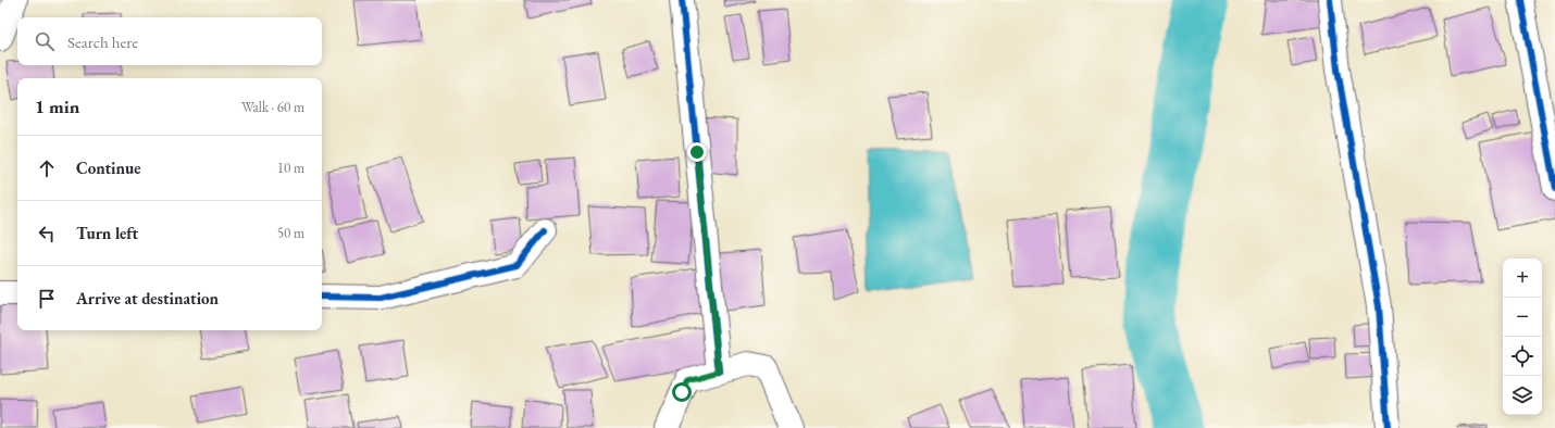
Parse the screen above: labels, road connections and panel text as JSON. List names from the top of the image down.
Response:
{
  "page": {
    "search": "Search here",
    "heading": ["1 min", "Walk · 60 m"],
    "list": [
      ["Continue", "10 m"],
      ["Turn left", "50 m"],
      "Arrive at destination"
    ],
    "map_buttons": ["+", "−"]
  }
}
